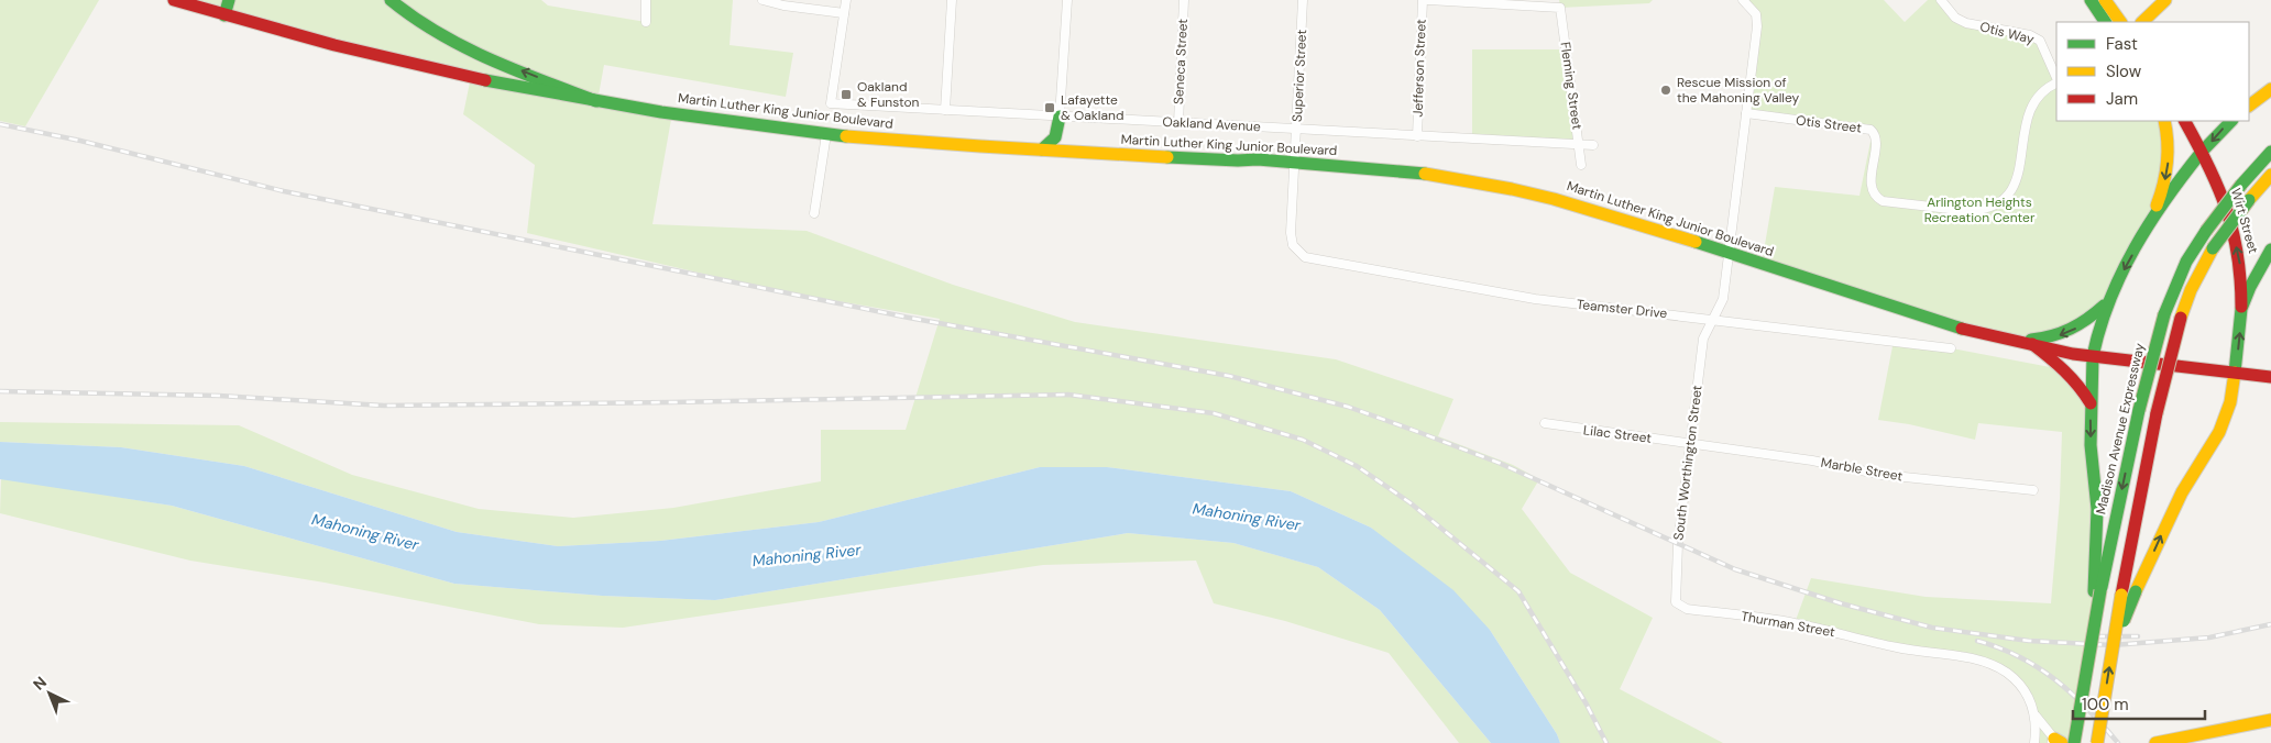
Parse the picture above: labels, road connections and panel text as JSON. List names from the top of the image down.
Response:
{
  "streets": {
    "main road": ["Martin Luther King Junior Boulevard", "Wirt Street", "Madison Avenue Expressway"],
    "street": [
      "Otis Way",
      "Seneca Street",
      "Jefferson Street",
      "Superior Street",
      "Fleming Street",
      "Oakland Avenue",
      "Otis Street",
      "Teamster Drive",
      "Lilac Street",
      "South Worthington Street",
      "Marble Street",
      "Thurman Street"
    ]
  },
  "crossings": [
    ["Seneca Street", "Oakland Avenue"],
    ["Jefferson Street", "Oakland Avenue"],
    ["Superior Street", "Martin Luther King Junior Boulevard"],
    ["Superior Street", "Oakland Avenue"],
    ["Superior Street", "Teamster Drive"],
    ["Fleming Street", "Oakland Avenue"],
    ["Martin Luther King Junior Boulevard", "Wirt Street"],
    ["Martin Luther King Junior Boulevard", "South Worthington Street"],
    ["Otis Street", "South Worthington Street"],
    ["Teamster Drive", "South Worthington Street"],
    ["Lilac Street", "South Worthington Street"],
    ["Lilac Street", "Marble Street"],
    ["South Worthington Street", "Marble Street"],
    ["South Worthington Street", "Thurman Street"]
  ],
  "water": ["Mahoning River"],
  "parks": ["Arlington Heights Recreation Center"],
  "places": {
    "other": ["Rescue Mission of the Mahoning Valley"],
    "transit": ["Oakland & Funston", "Lafayette & Oakland"]
  },
  "legend": ["Fast", "Slow", "Jam"],
  "scale_bar": "100 m",
  "north": "top left"
}
